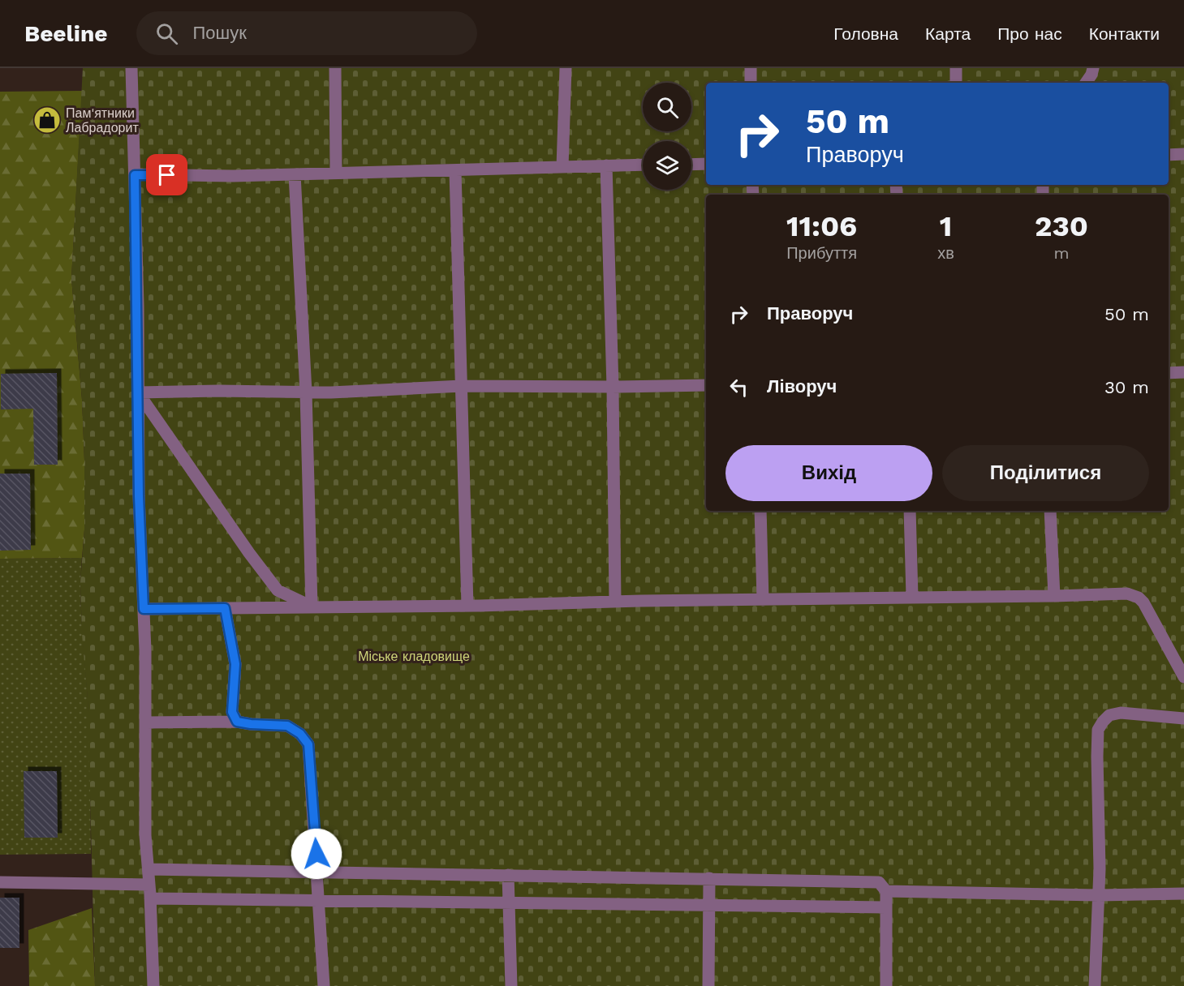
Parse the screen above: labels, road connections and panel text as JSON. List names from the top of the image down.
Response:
{
  "parks": ["Міське кладовище"],
  "places": {
    "shop": ["Пам'ятники Лабрадорит"]
  },
  "page": {
    "header": "Beeline",
    "search": "Пошук",
    "nav": [
      "Головна",
      "Карта",
      "Про нас",
      "Контакти"
    ],
    "turn": ["50 m", "Праворуч"],
    "eta": [
      "11:06",
      "Прибуття",
      "1",
      "хв",
      "230",
      "m"
    ],
    "list": [
      {
        "name": "Праворуч",
        "value": "50 m"
      },
      {
        "name": "Ліворуч",
        "value": "30 m"
      }
    ],
    "buttons": ["Вихід", "Поділитися"]
  }
}
